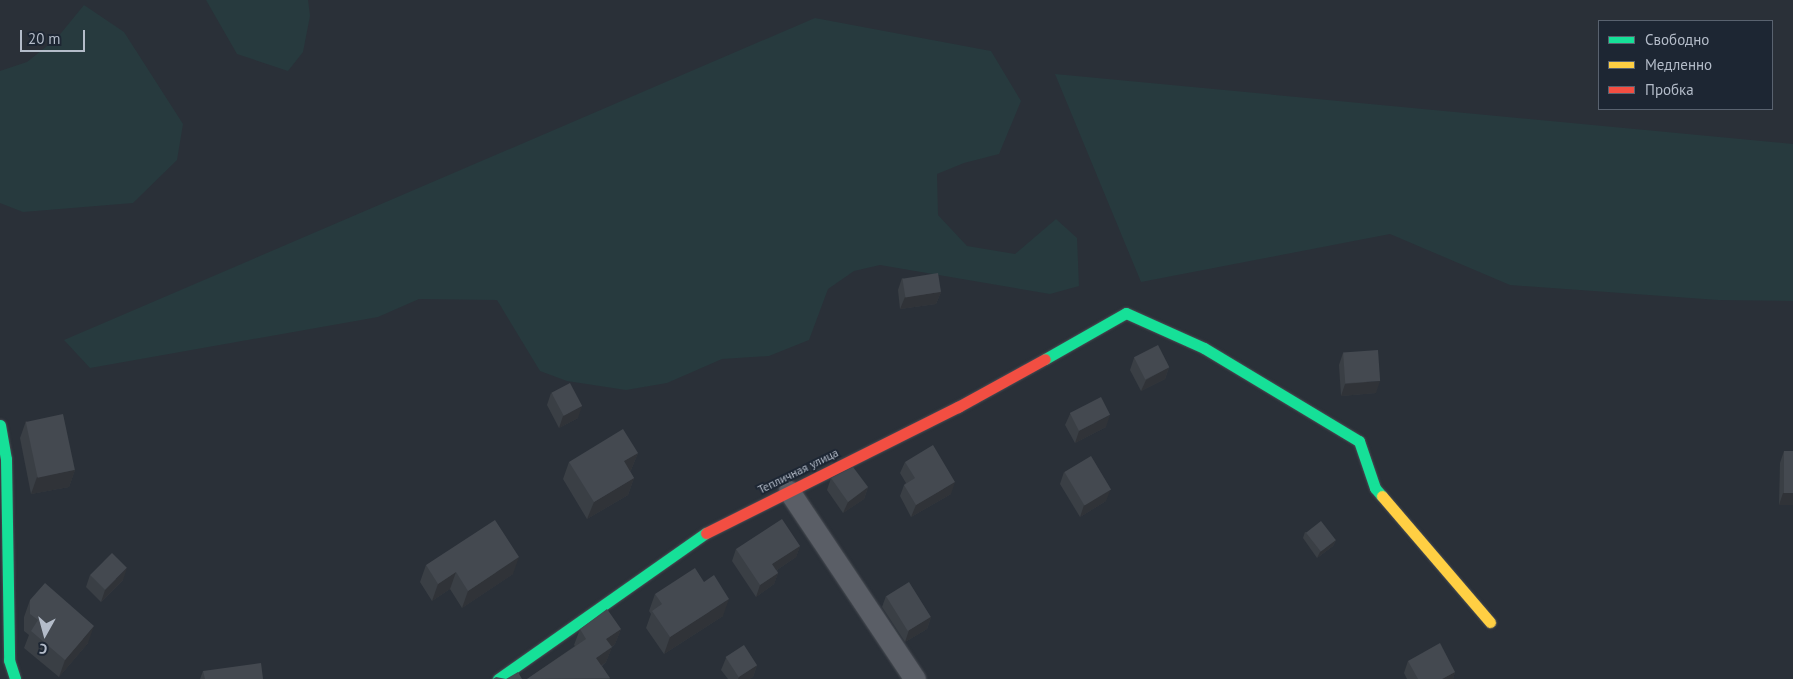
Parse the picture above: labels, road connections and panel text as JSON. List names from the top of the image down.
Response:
{
  "streets": {
    "street": ["Тепличная улица"]
  },
  "legend": ["Свободно", "Медленно", "Пробка"],
  "scale_bar": "20 m",
  "north": "bottom"
}
